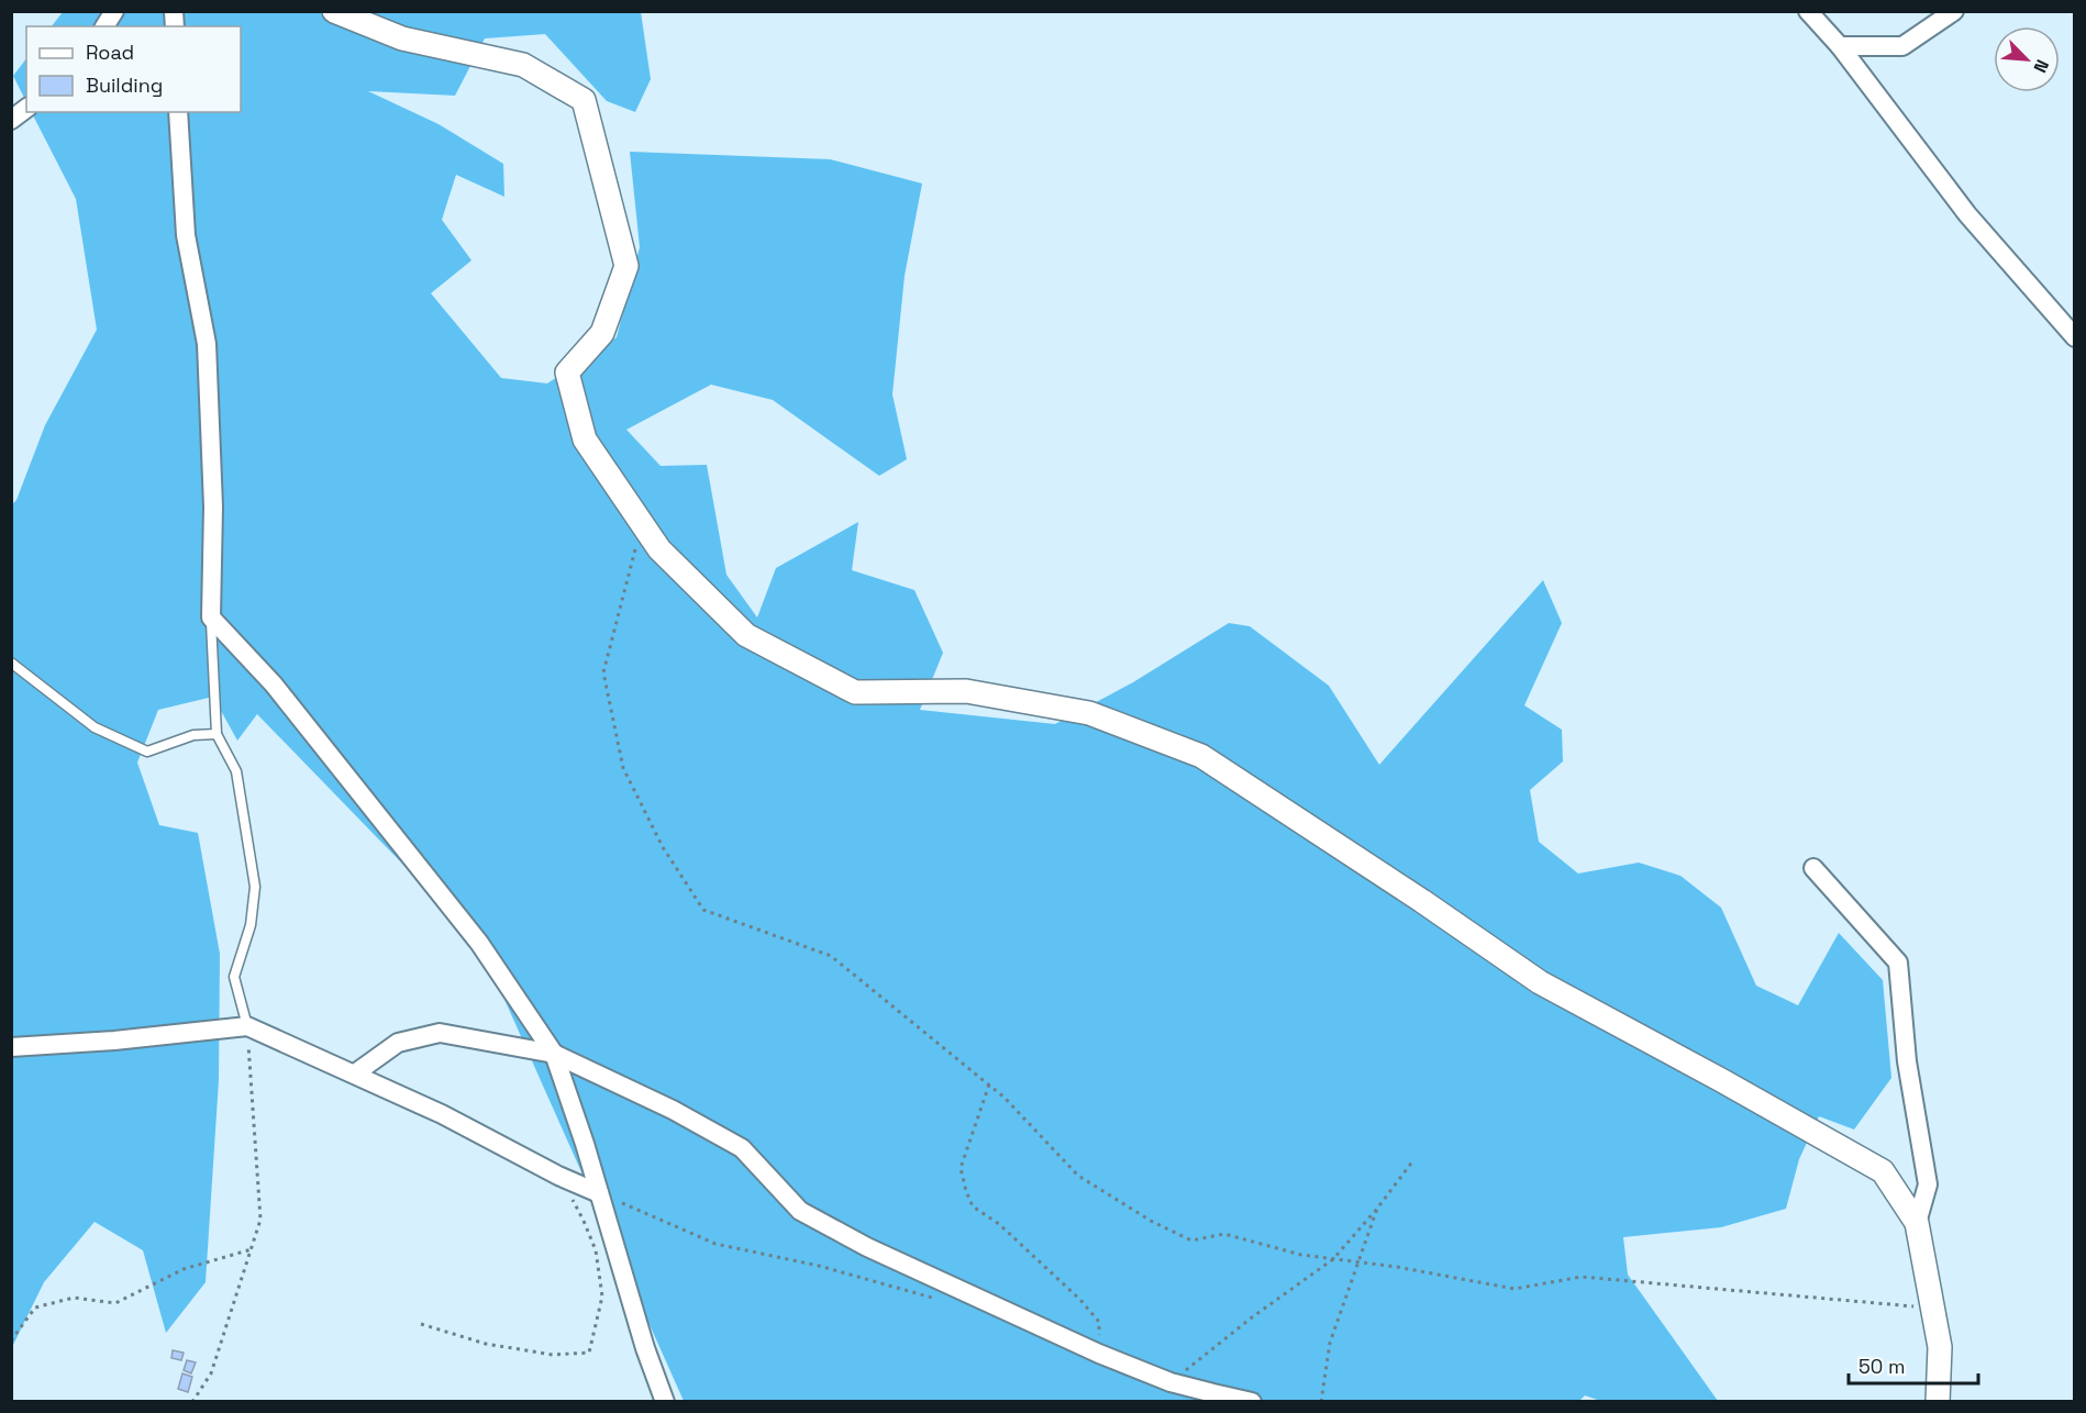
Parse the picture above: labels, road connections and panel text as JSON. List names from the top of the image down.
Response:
{
  "legend": ["Road", "Building"],
  "scale_bar": "50 m",
  "north": "bottom right"
}
